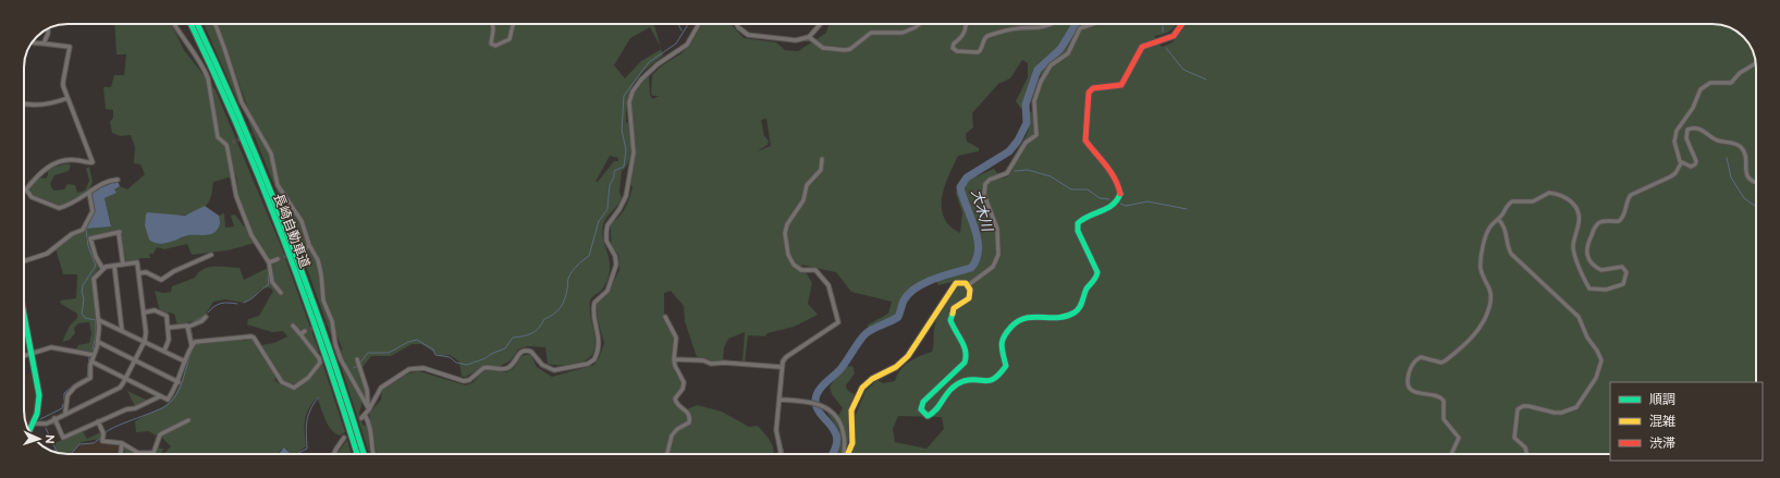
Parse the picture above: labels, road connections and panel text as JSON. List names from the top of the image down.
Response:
{
  "streets": {
    "main road": ["長崎自動車道"]
  },
  "water": ["大木川"],
  "legend": ["順調", "混雑", "渋滞"],
  "north": "right"
}
